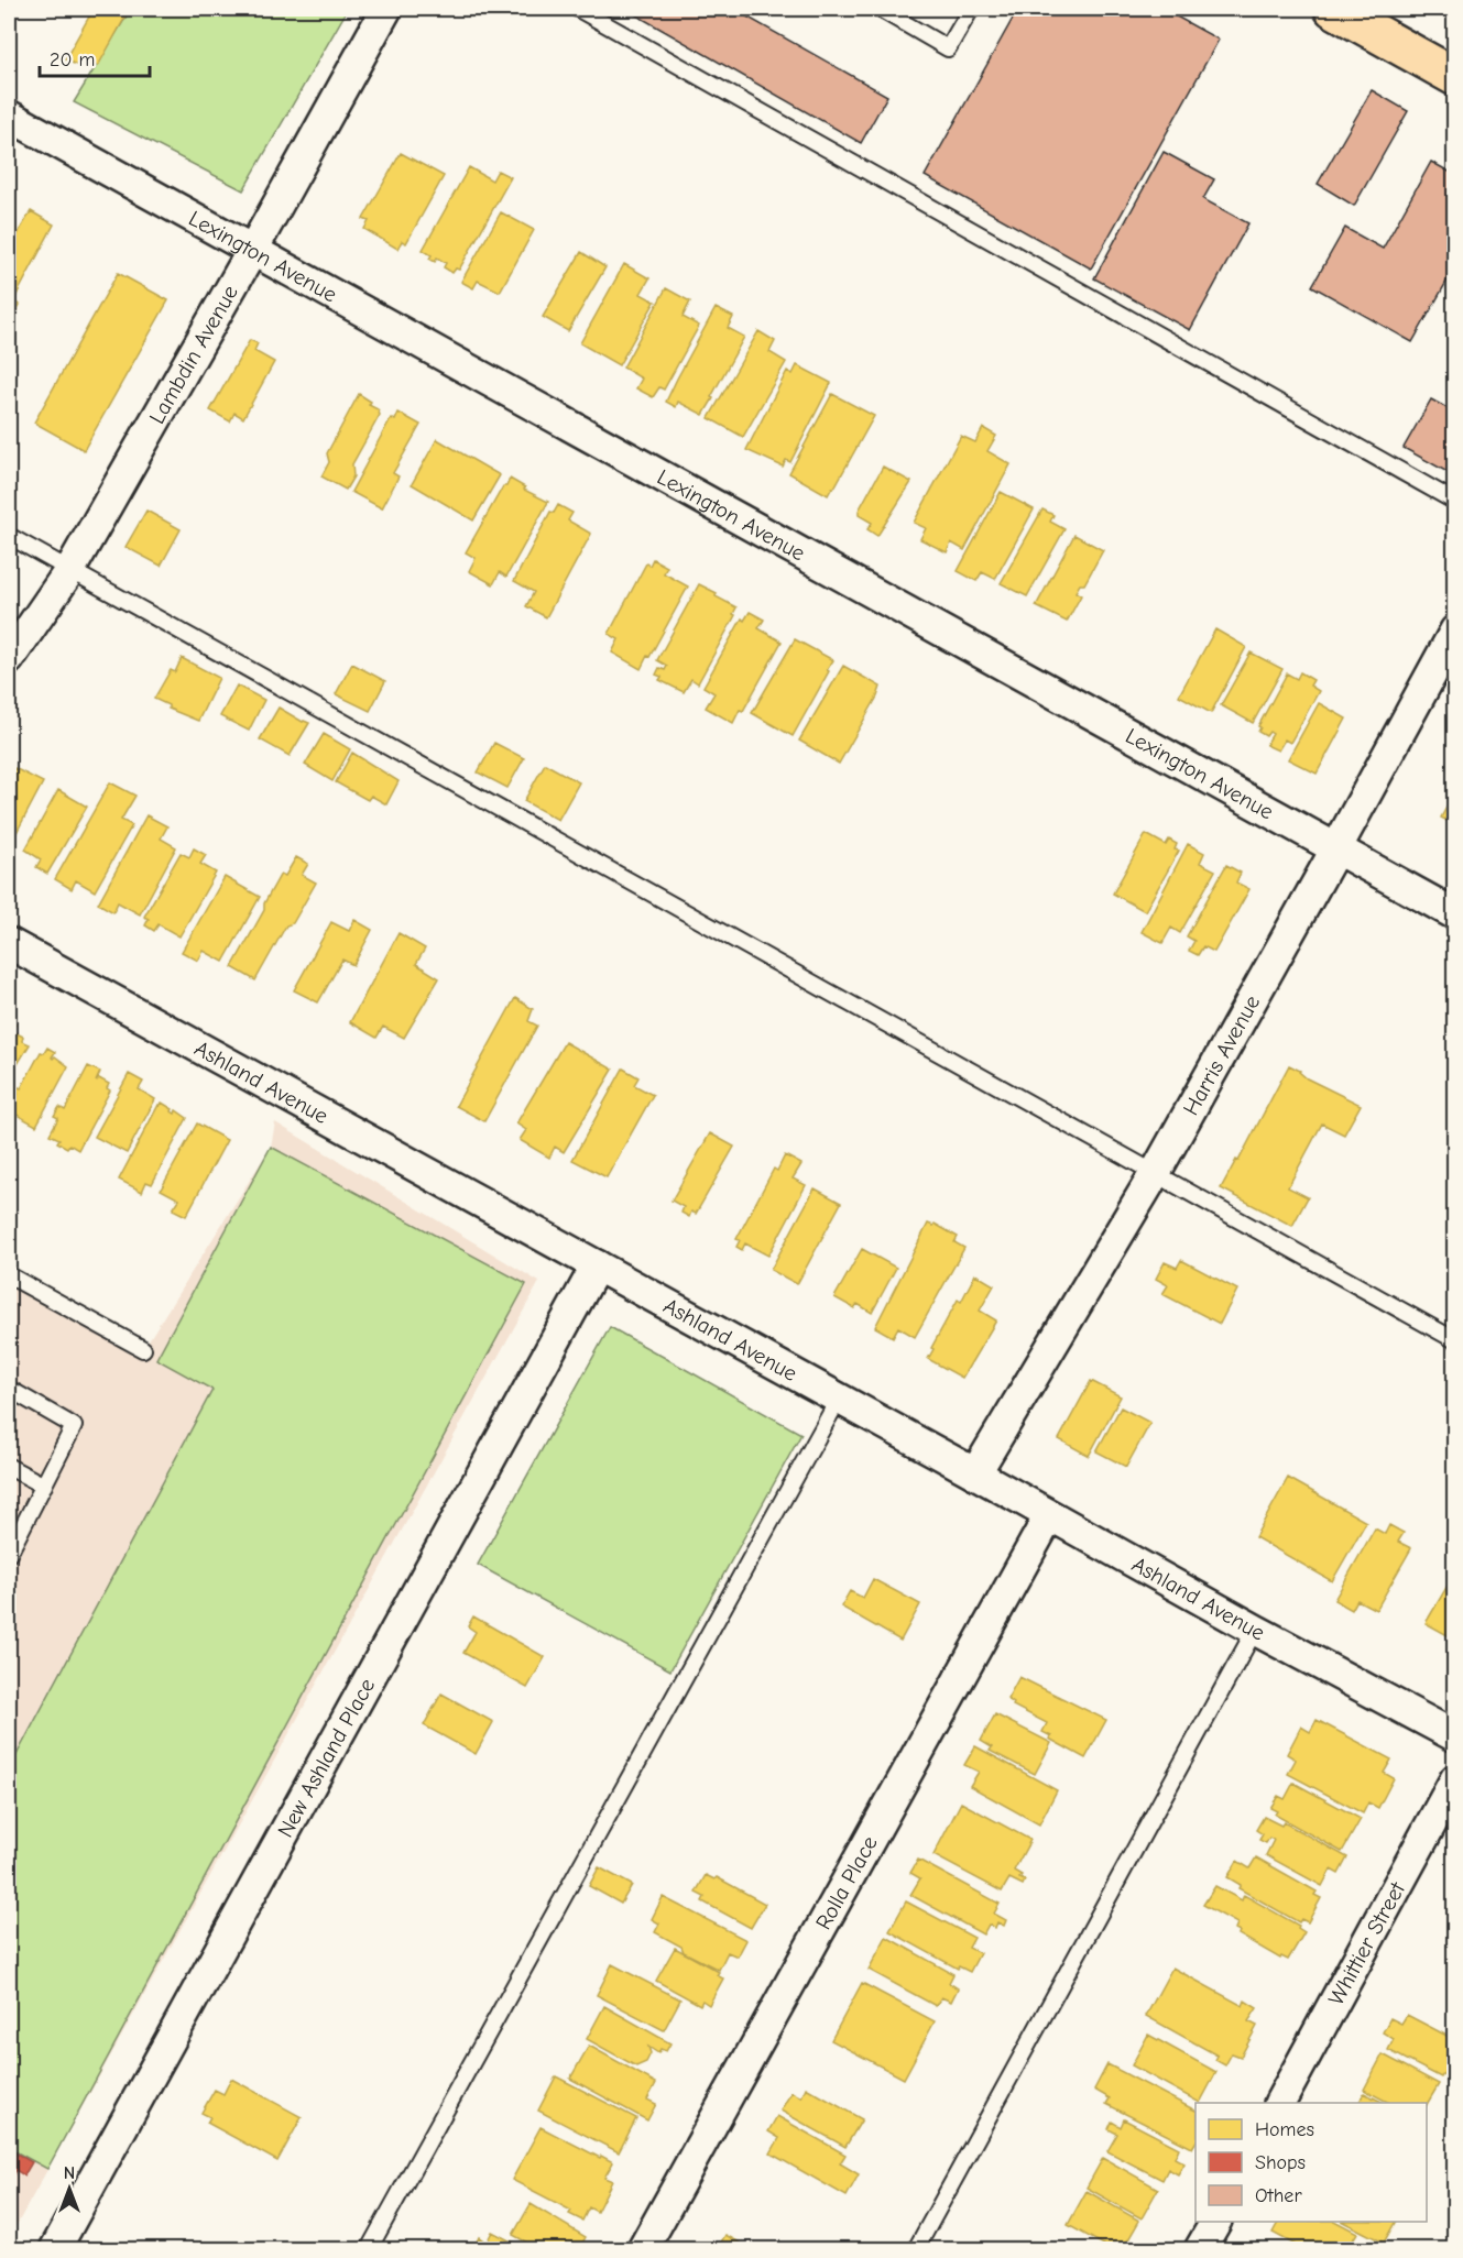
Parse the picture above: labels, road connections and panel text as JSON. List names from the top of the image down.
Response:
{
  "streets": {
    "street": [
      "Lexington Avenue",
      "Lambdin Avenue",
      "Harris Avenue",
      "Ashland Avenue",
      "New Ashland Place",
      "Rolla Place",
      "Whittier Street"
    ]
  },
  "crossings": [
    ["Lexington Avenue", "Lambdin Avenue"],
    ["Lexington Avenue", "Harris Avenue"],
    ["Harris Avenue", "Ashland Avenue"],
    ["Ashland Avenue", "New Ashland Place"],
    ["Ashland Avenue", "Rolla Place"]
  ],
  "legend": ["Homes", "Shops", "Other"],
  "scale_bar": "20 m",
  "north": "top"
}
